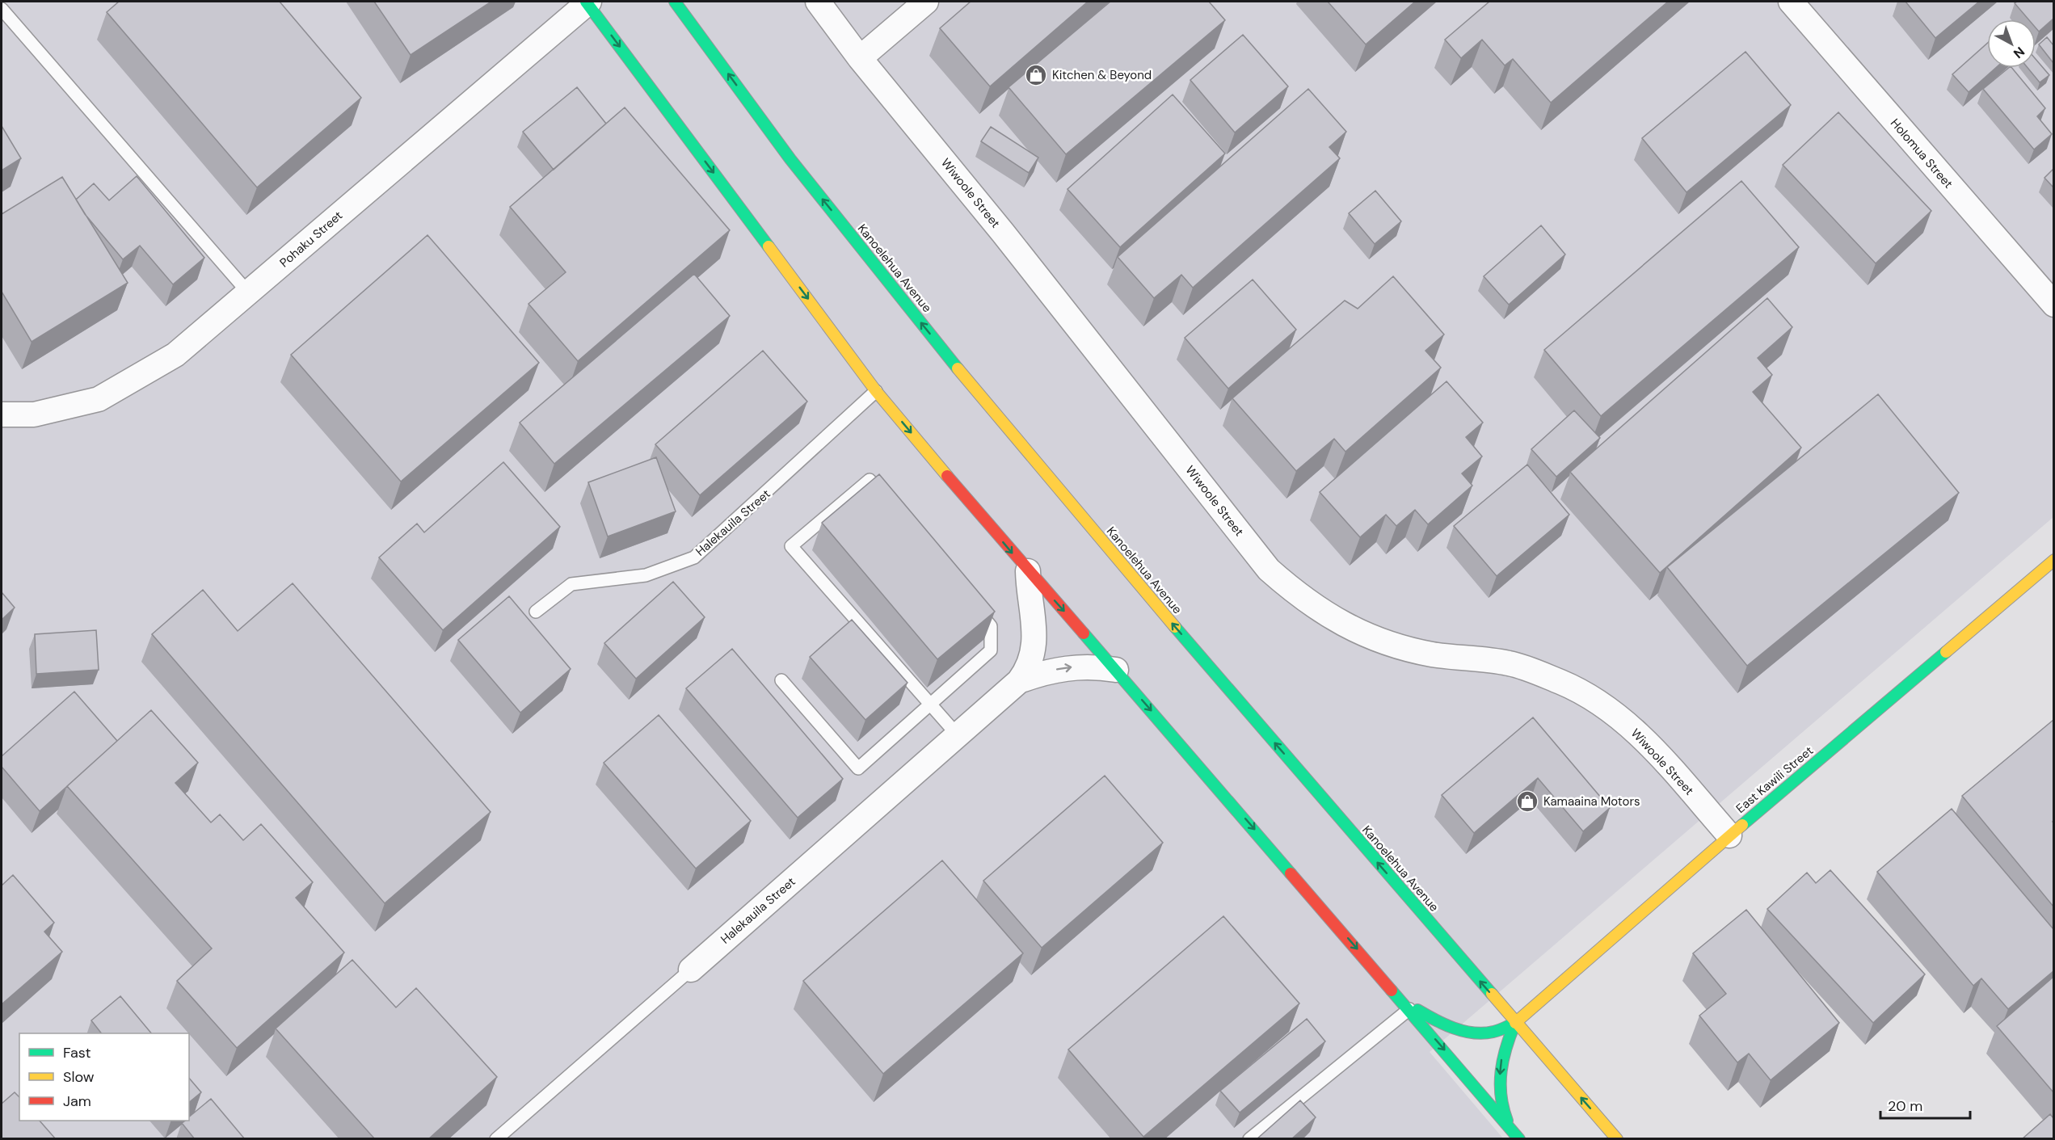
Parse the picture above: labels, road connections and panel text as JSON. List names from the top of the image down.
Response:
{
  "streets": {
    "main road": ["Kanoelehua Avenue", "East Kawili Street"],
    "street": [
      "Holomua Street",
      "Wiwoole Street",
      "Pohaku Street",
      "Halekauila Street"
    ]
  },
  "crossings": [
    ["Wiwoole Street", "East Kawili Street"],
    ["Kanoelehua Avenue", "East Kawili Street"]
  ],
  "places": {
    "shop": ["Kitchen & Beyond", "Kamaaina Motors"]
  },
  "legend": ["Fast", "Slow", "Jam"],
  "scale_bar": "20 m",
  "north": "bottom right"
}
